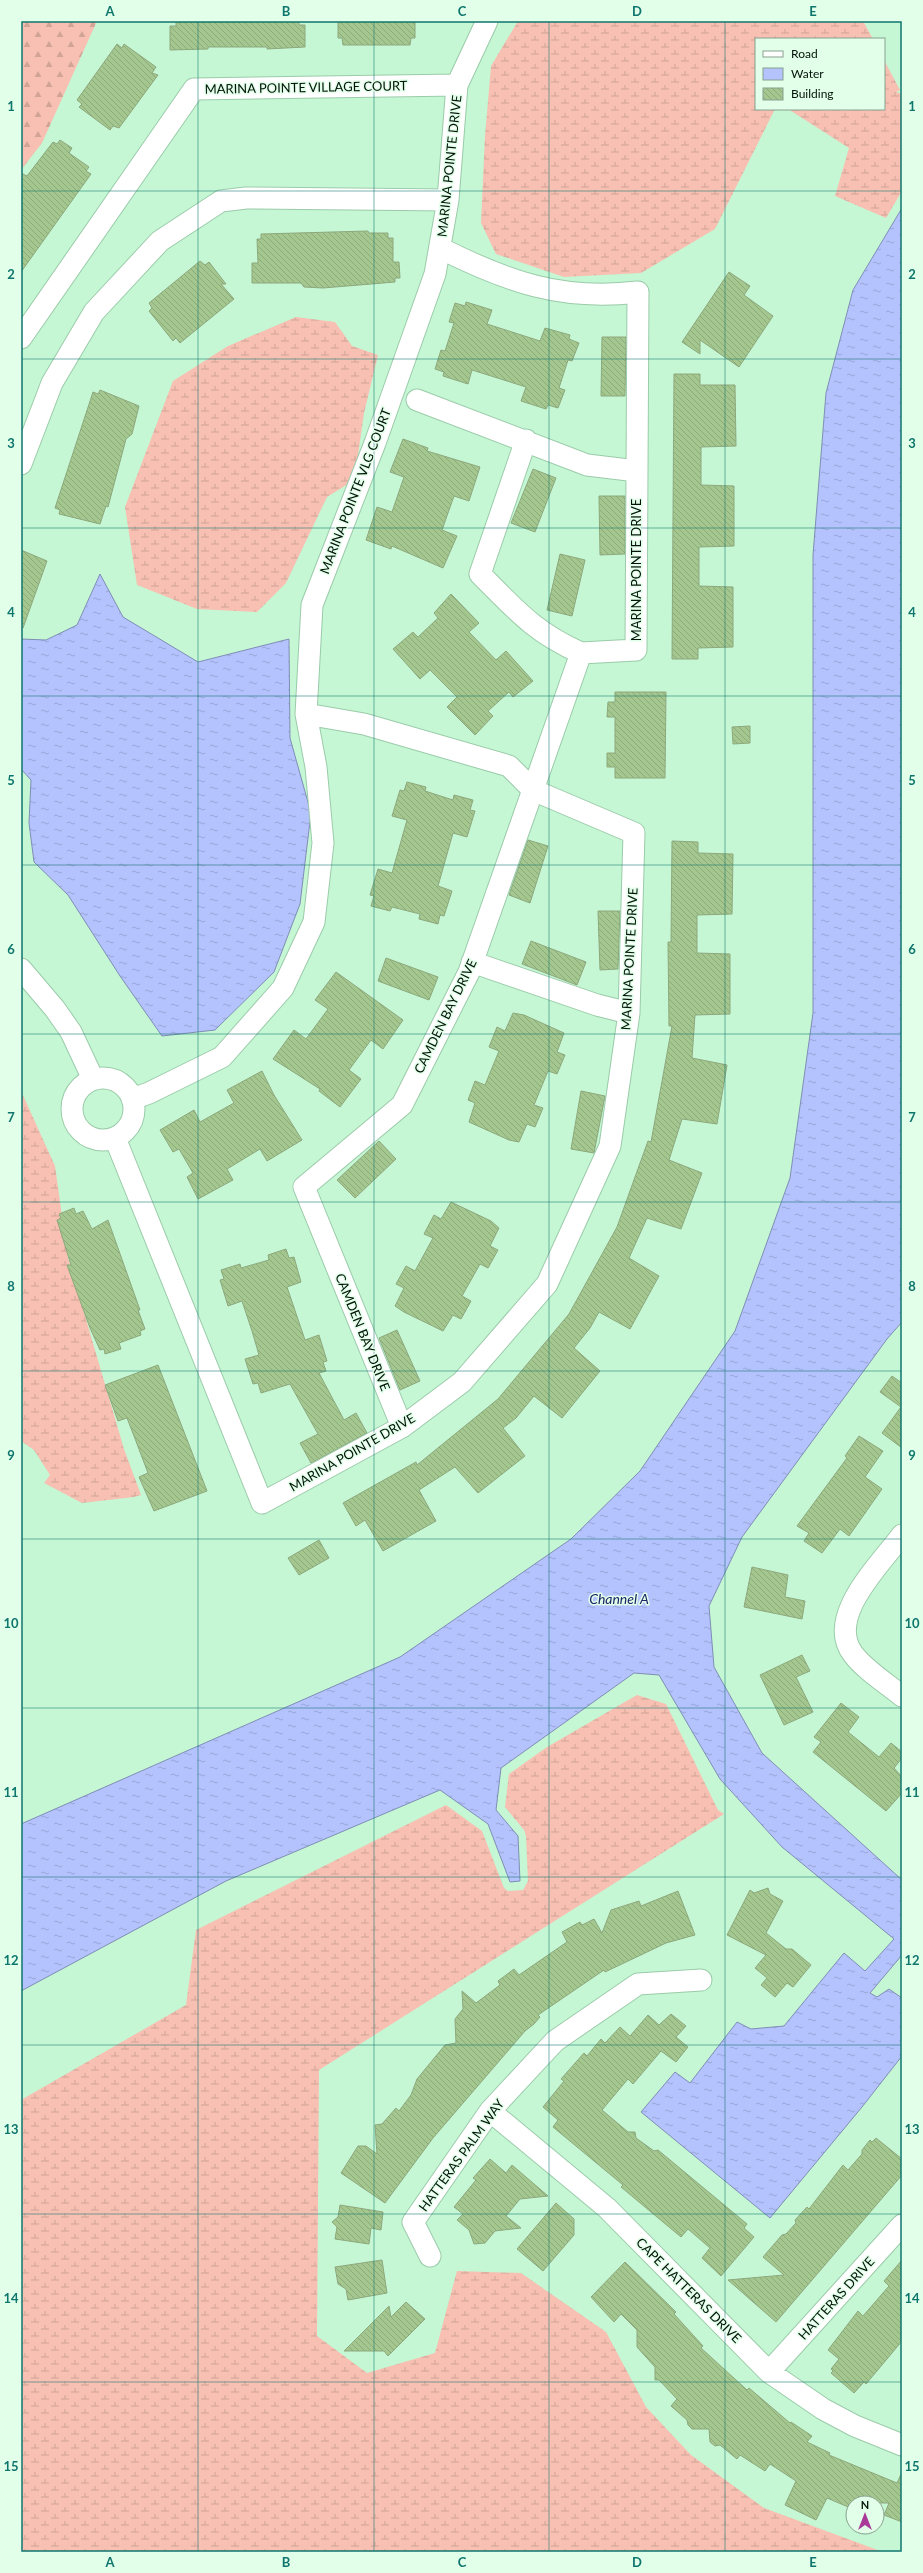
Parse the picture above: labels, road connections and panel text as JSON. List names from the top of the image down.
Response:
{
  "streets": {
    "street": [
      "MARINA POINTE VILLAGE COURT",
      "MARINA POINTE DRIVE",
      "MARINA POINTE VLG COURT",
      "CAMDEN BAY DRIVE",
      "HATTERAS PALM WAY",
      "CAPE HATTERAS DRIVE",
      "HATTERAS DRIVE"
    ]
  },
  "crossings": [
    ["MARINA POINTE VILLAGE COURT", "MARINA POINTE DRIVE"],
    ["MARINA POINTE DRIVE", "MARINA POINTE VLG COURT"],
    ["MARINA POINTE DRIVE", "CAMDEN BAY DRIVE"],
    ["HATTERAS PALM WAY", "CAPE HATTERAS DRIVE"],
    ["CAPE HATTERAS DRIVE", "HATTERAS DRIVE"]
  ],
  "water": ["Channel A"],
  "legend": ["Road", "Water", "Building"],
  "north": "top",
  "grid": {
    "columns": [
      "A",
      "B",
      "C",
      "D",
      "E"
    ],
    "rows": [
      "1",
      "2",
      "3",
      "4",
      "5",
      "6",
      "7",
      "8",
      "9",
      "10",
      "11",
      "12",
      "13",
      "14",
      "15"
    ]
  }
}
